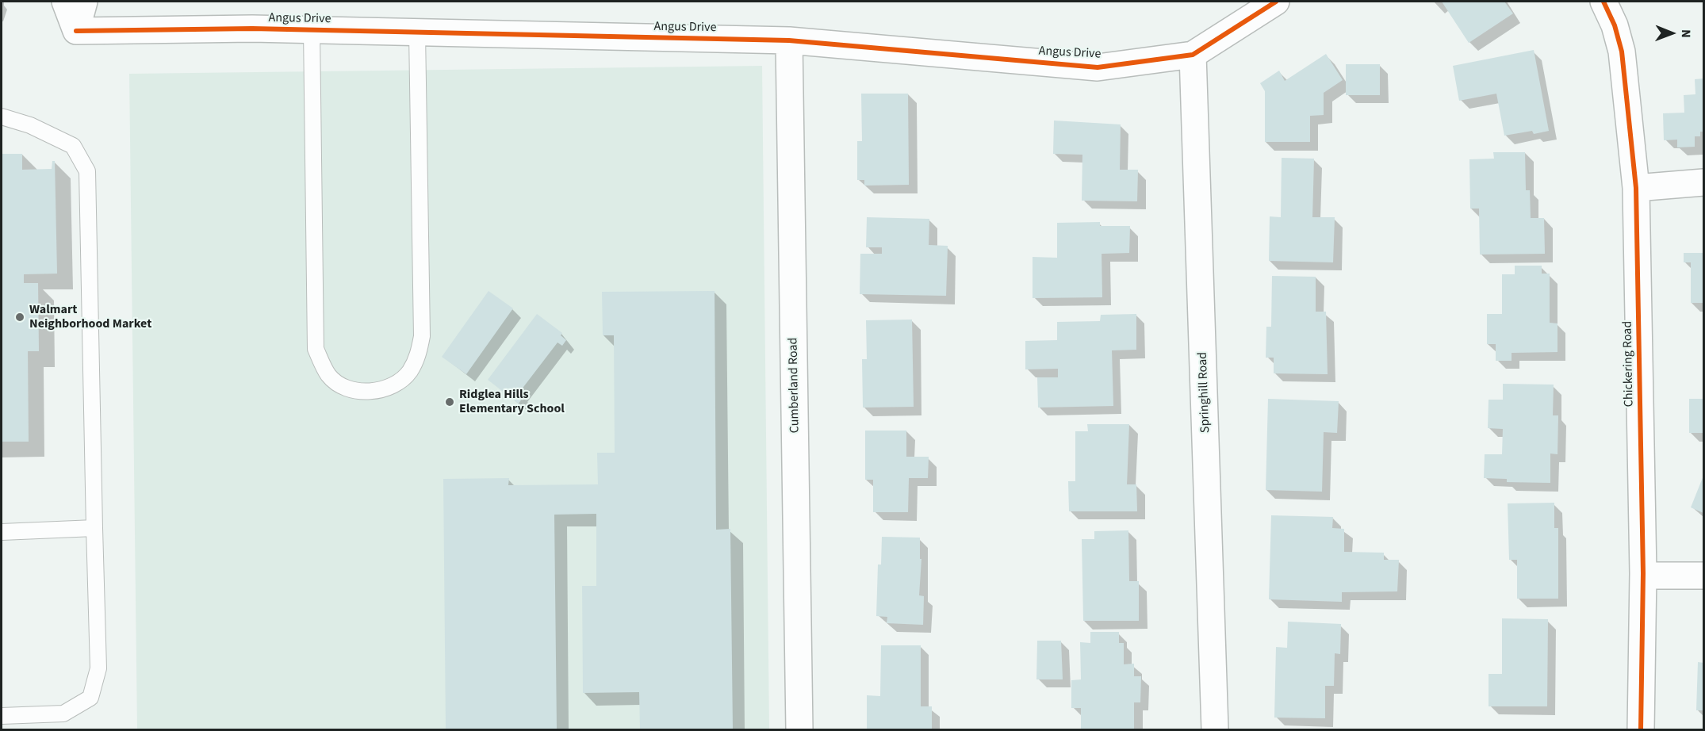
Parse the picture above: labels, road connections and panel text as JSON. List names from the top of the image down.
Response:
{
  "streets": {
    "street": [
      "Angus Drive",
      "Chickering Road",
      "Cumberland Road",
      "Springhill Road"
    ]
  },
  "crossings": [
    ["Angus Drive", "Cumberland Road"],
    ["Angus Drive", "Springhill Road"]
  ],
  "places": ["Walmart Neighborhood Market", "Ridglea Hills Elementary School"],
  "north": "right"
}
